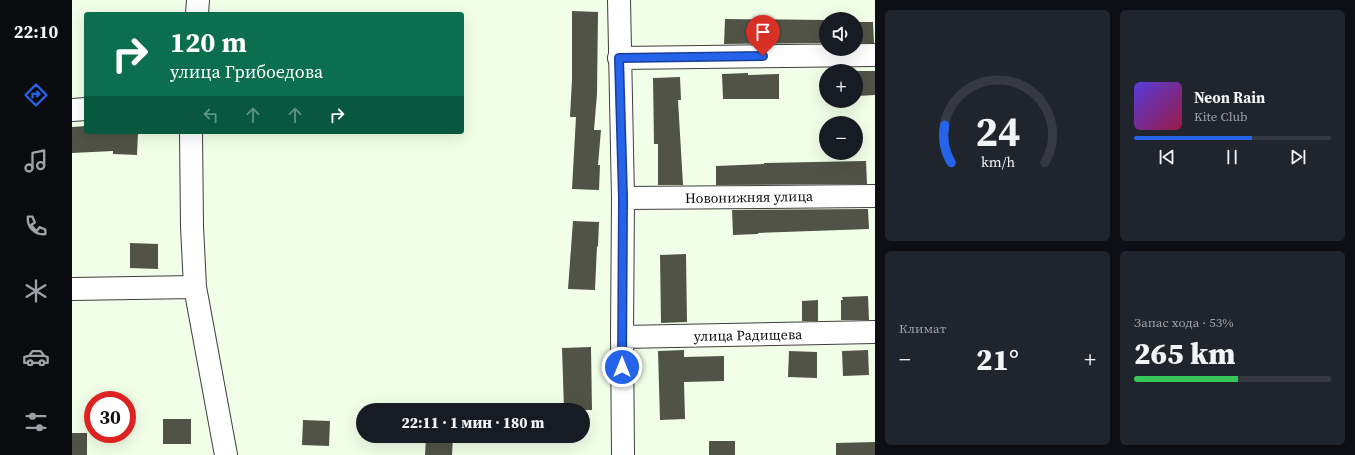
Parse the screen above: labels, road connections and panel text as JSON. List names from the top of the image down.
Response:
{
  "streets": {
    "street": ["Новонижняя улица", "улица Радищева"]
  },
  "page": {
    "tabs": "22:10",
    "map_buttons": ["+", "−"],
    "turn": ["120 m", "улица Грибоедова"],
    "song": ["Neon Rain", "Kite Club"],
    "tile": [
      "Климат",
      ["Запас хода · 53%", "265 km"]
    ],
    "heat": ["−", "21°", "+"],
    "limit": "30",
    "trip": "22:11 · 1 мин · 180 m",
    "gauge": ["24", "km/h"]
  }
}
